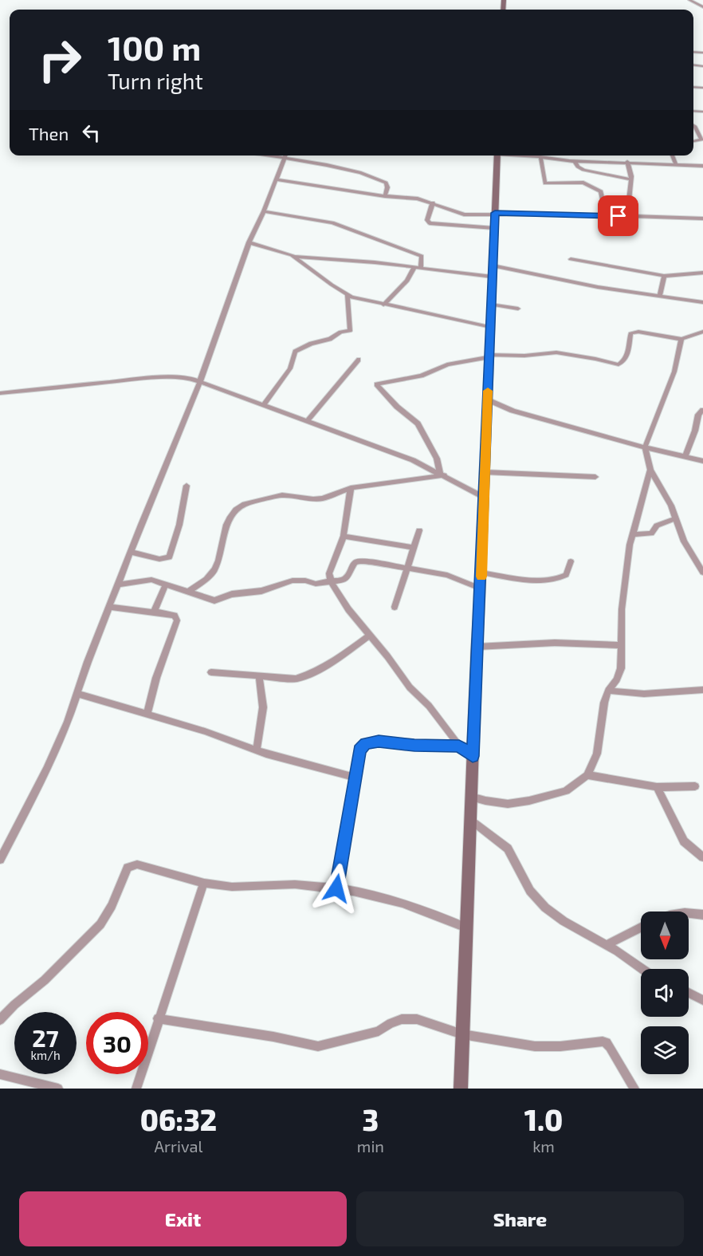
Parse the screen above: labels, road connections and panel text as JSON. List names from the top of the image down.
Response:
{
  "north": "bottom",
  "page": {
    "turn": ["100 m", "Turn right"],
    "then": "Then",
    "speed": "27 km/h",
    "limit": "30",
    "eta": [
      "06:32",
      "Arrival",
      "3",
      "min",
      "1.0",
      "km"
    ],
    "buttons": ["Exit", "Share"]
  }
}
